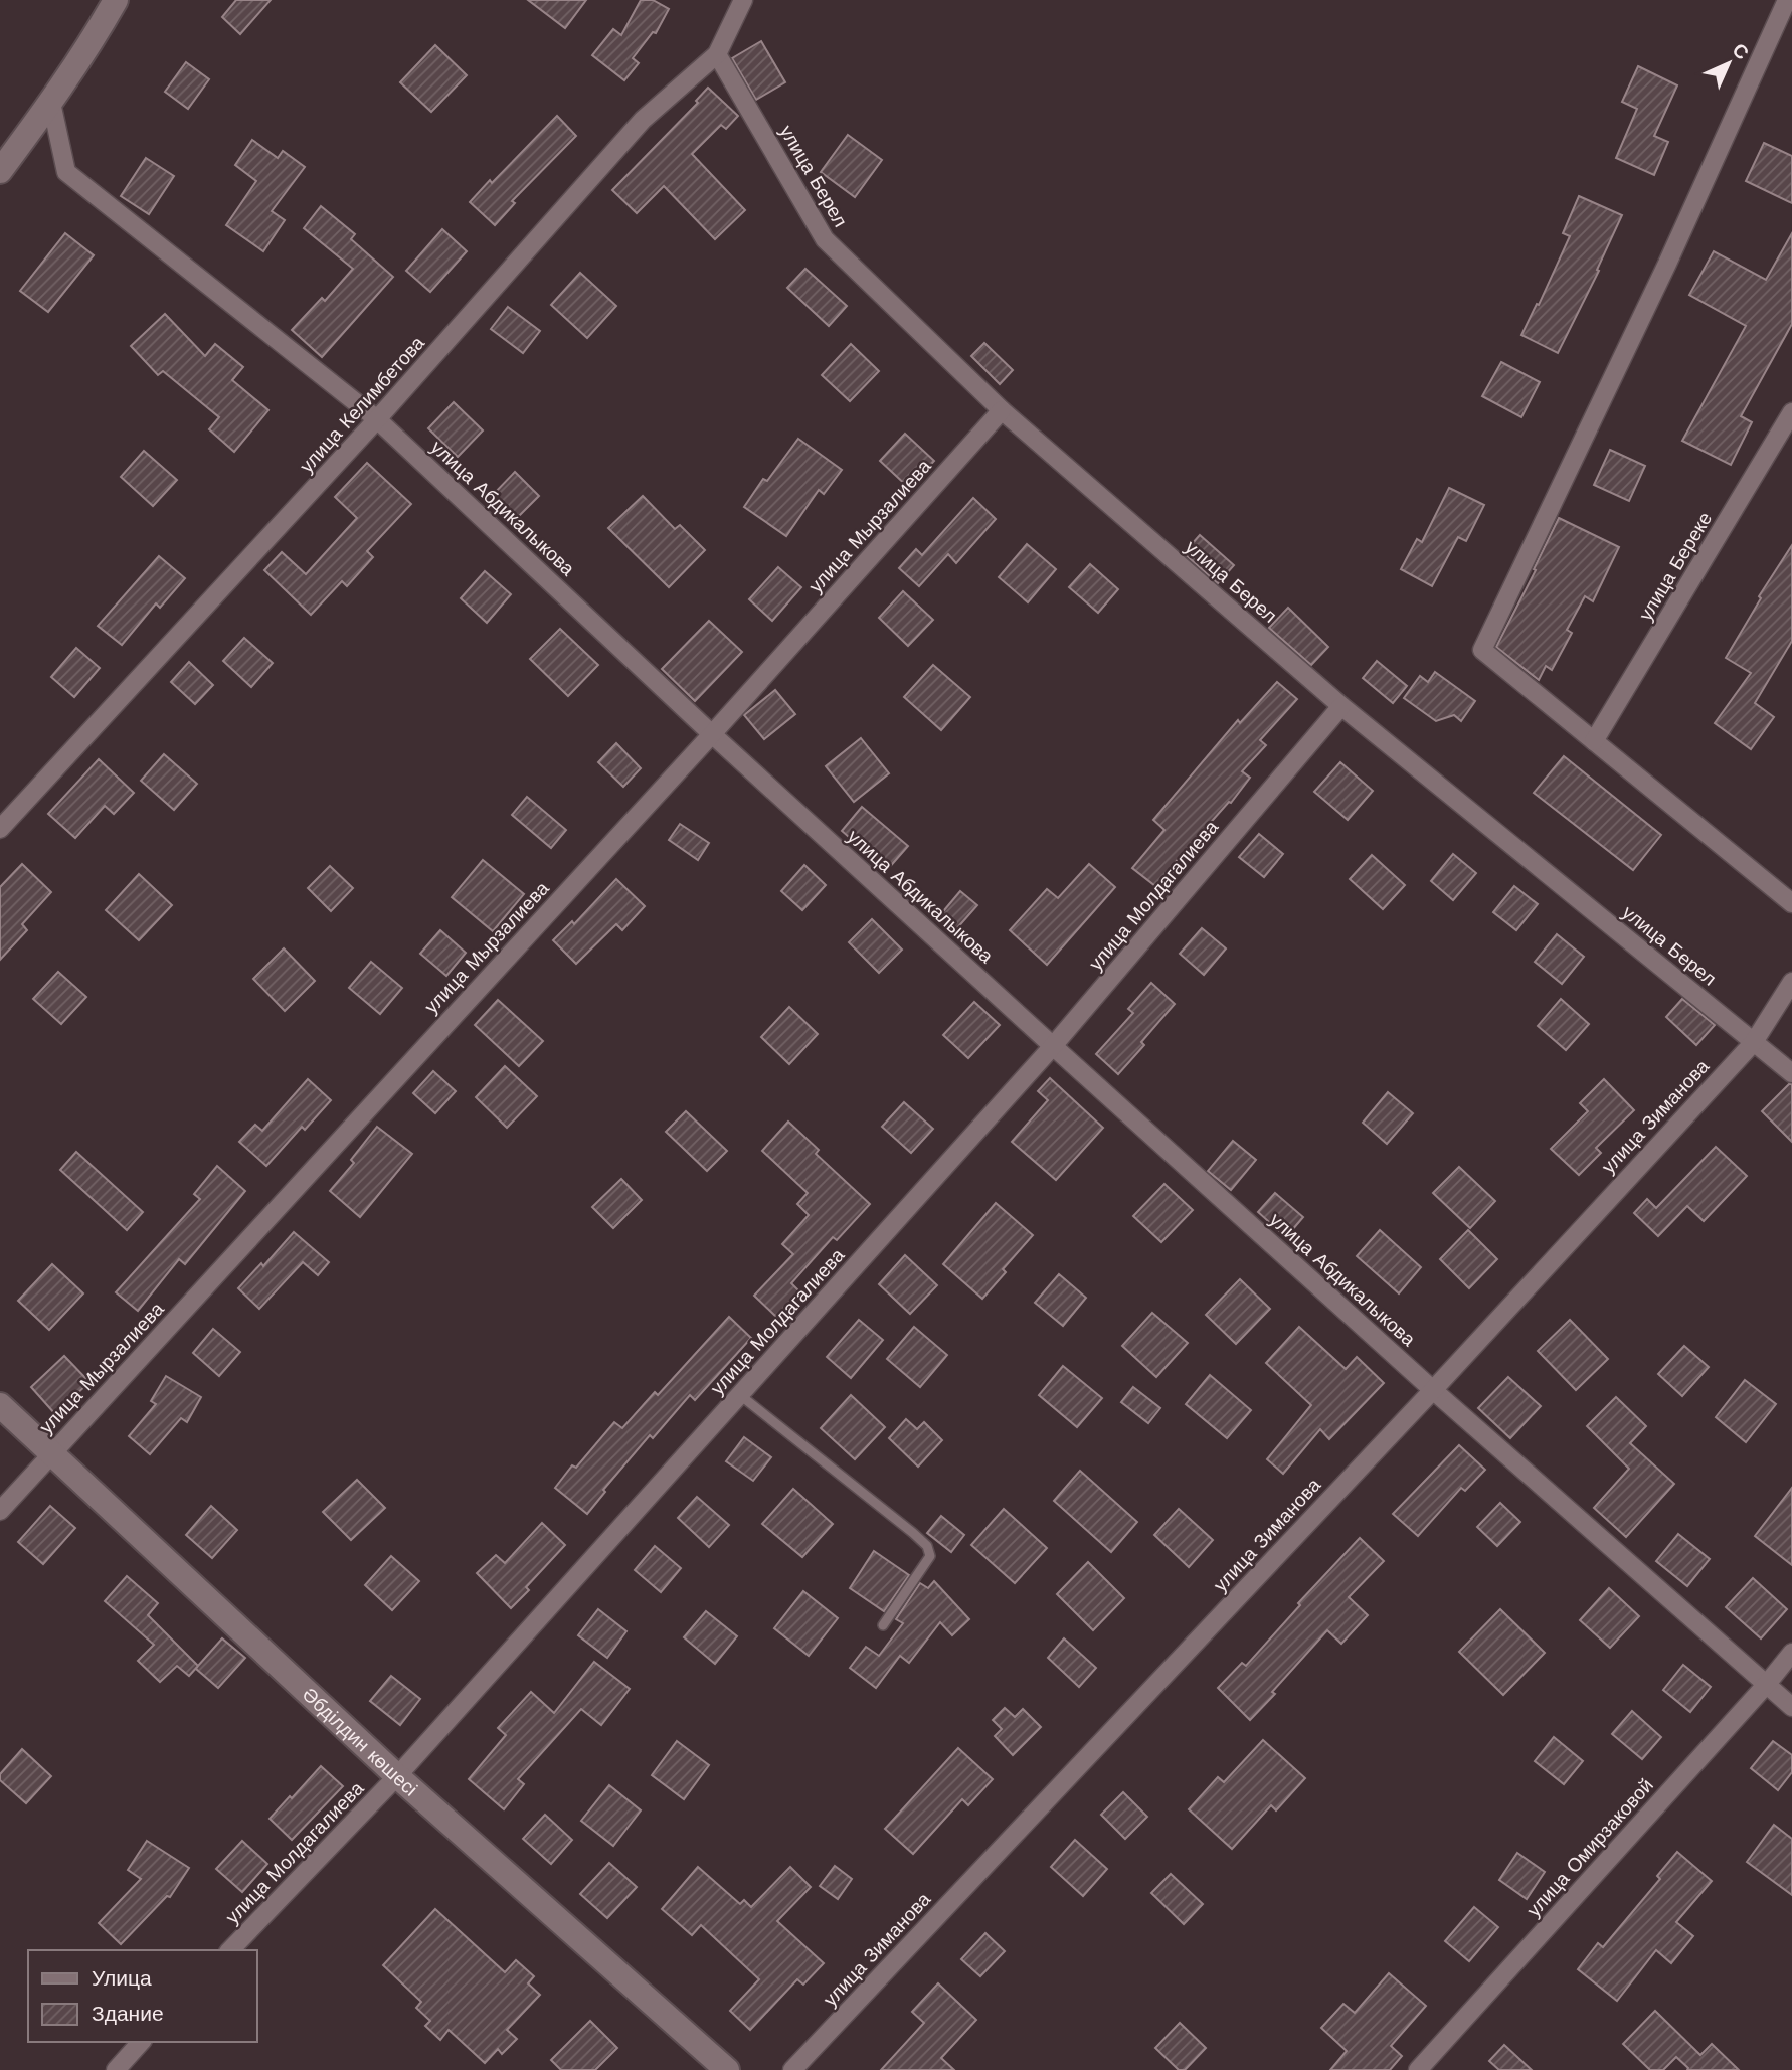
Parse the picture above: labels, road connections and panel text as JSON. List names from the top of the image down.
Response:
{
  "streets": {
    "main road": ["Әбділдин көшесі"],
    "street": [
      "улица Берел",
      "улица Келимбетова",
      "улица Абдикалыкова",
      "улица Мырзалиева",
      "улица Береке",
      "улица Молдагалиева",
      "улица Зиманова",
      "улица Омирзаковой"
    ]
  },
  "crossings": [
    ["улица Берел", "улица Келимбетова"],
    ["улица Берел", "улица Мырзалиева"],
    ["улица Берел", "улица Молдагалиева"],
    ["улица Берел", "улица Зиманова"],
    ["улица Келимбетова", "улица Абдикалыкова"],
    ["улица Абдикалыкова", "улица Мырзалиева"],
    ["улица Абдикалыкова", "улица Молдагалиева"],
    ["улица Абдикалыкова", "улица Зиманова"],
    ["улица Абдикалыкова", "улица Омирзаковой"],
    ["улица Мырзалиева", "Әбділдин көшесі"],
    ["улица Молдагалиева", "Әбділдин көшесі"]
  ],
  "legend": ["Улица", "Здание"],
  "north": "top right"
}
